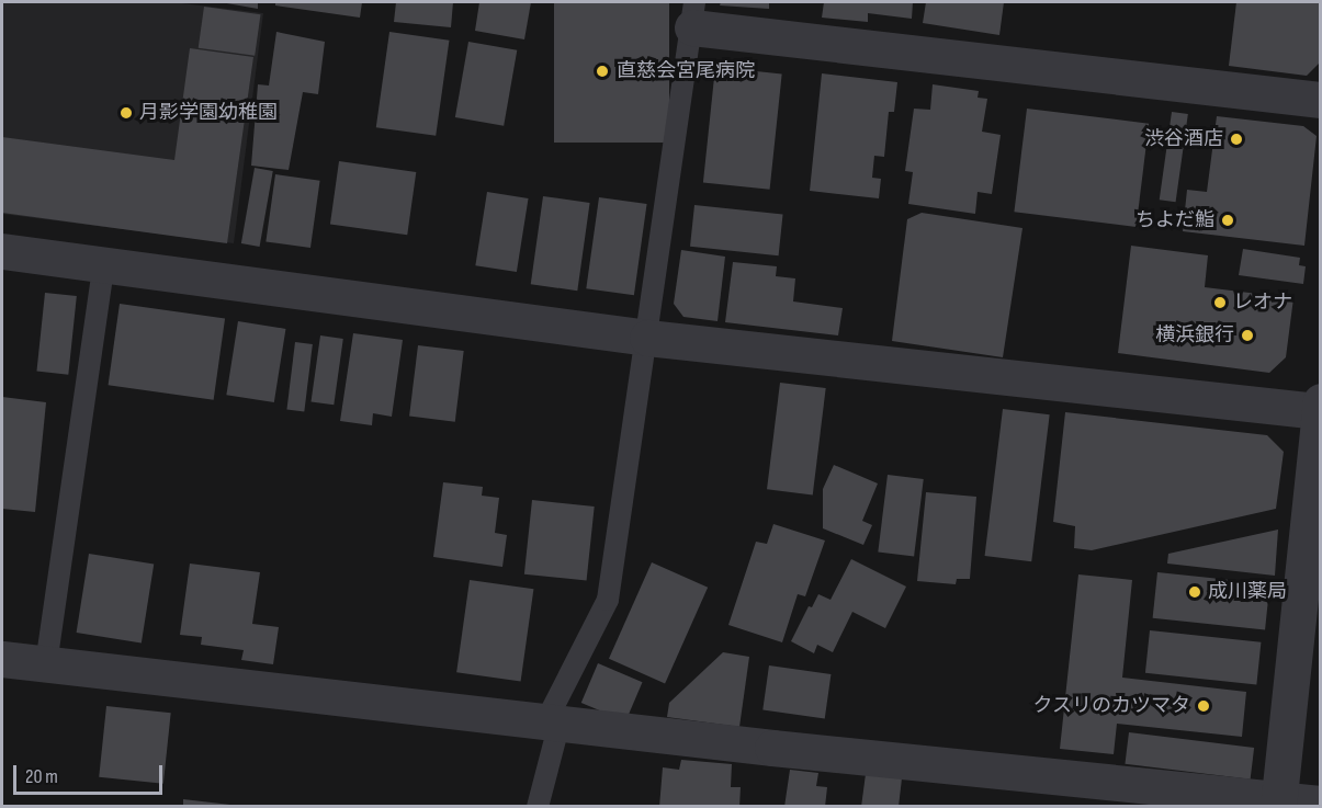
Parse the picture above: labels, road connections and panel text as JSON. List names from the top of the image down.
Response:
{
  "places": [
    "直慈会宮尾病院",
    "月影学園幼稚園",
    "渋谷酒店",
    "ちよだ鮨",
    "レオナ",
    "横浜銀行",
    "成川薬局",
    "クスリのカツマタ"
  ],
  "scale_bar": "20 m"
}
